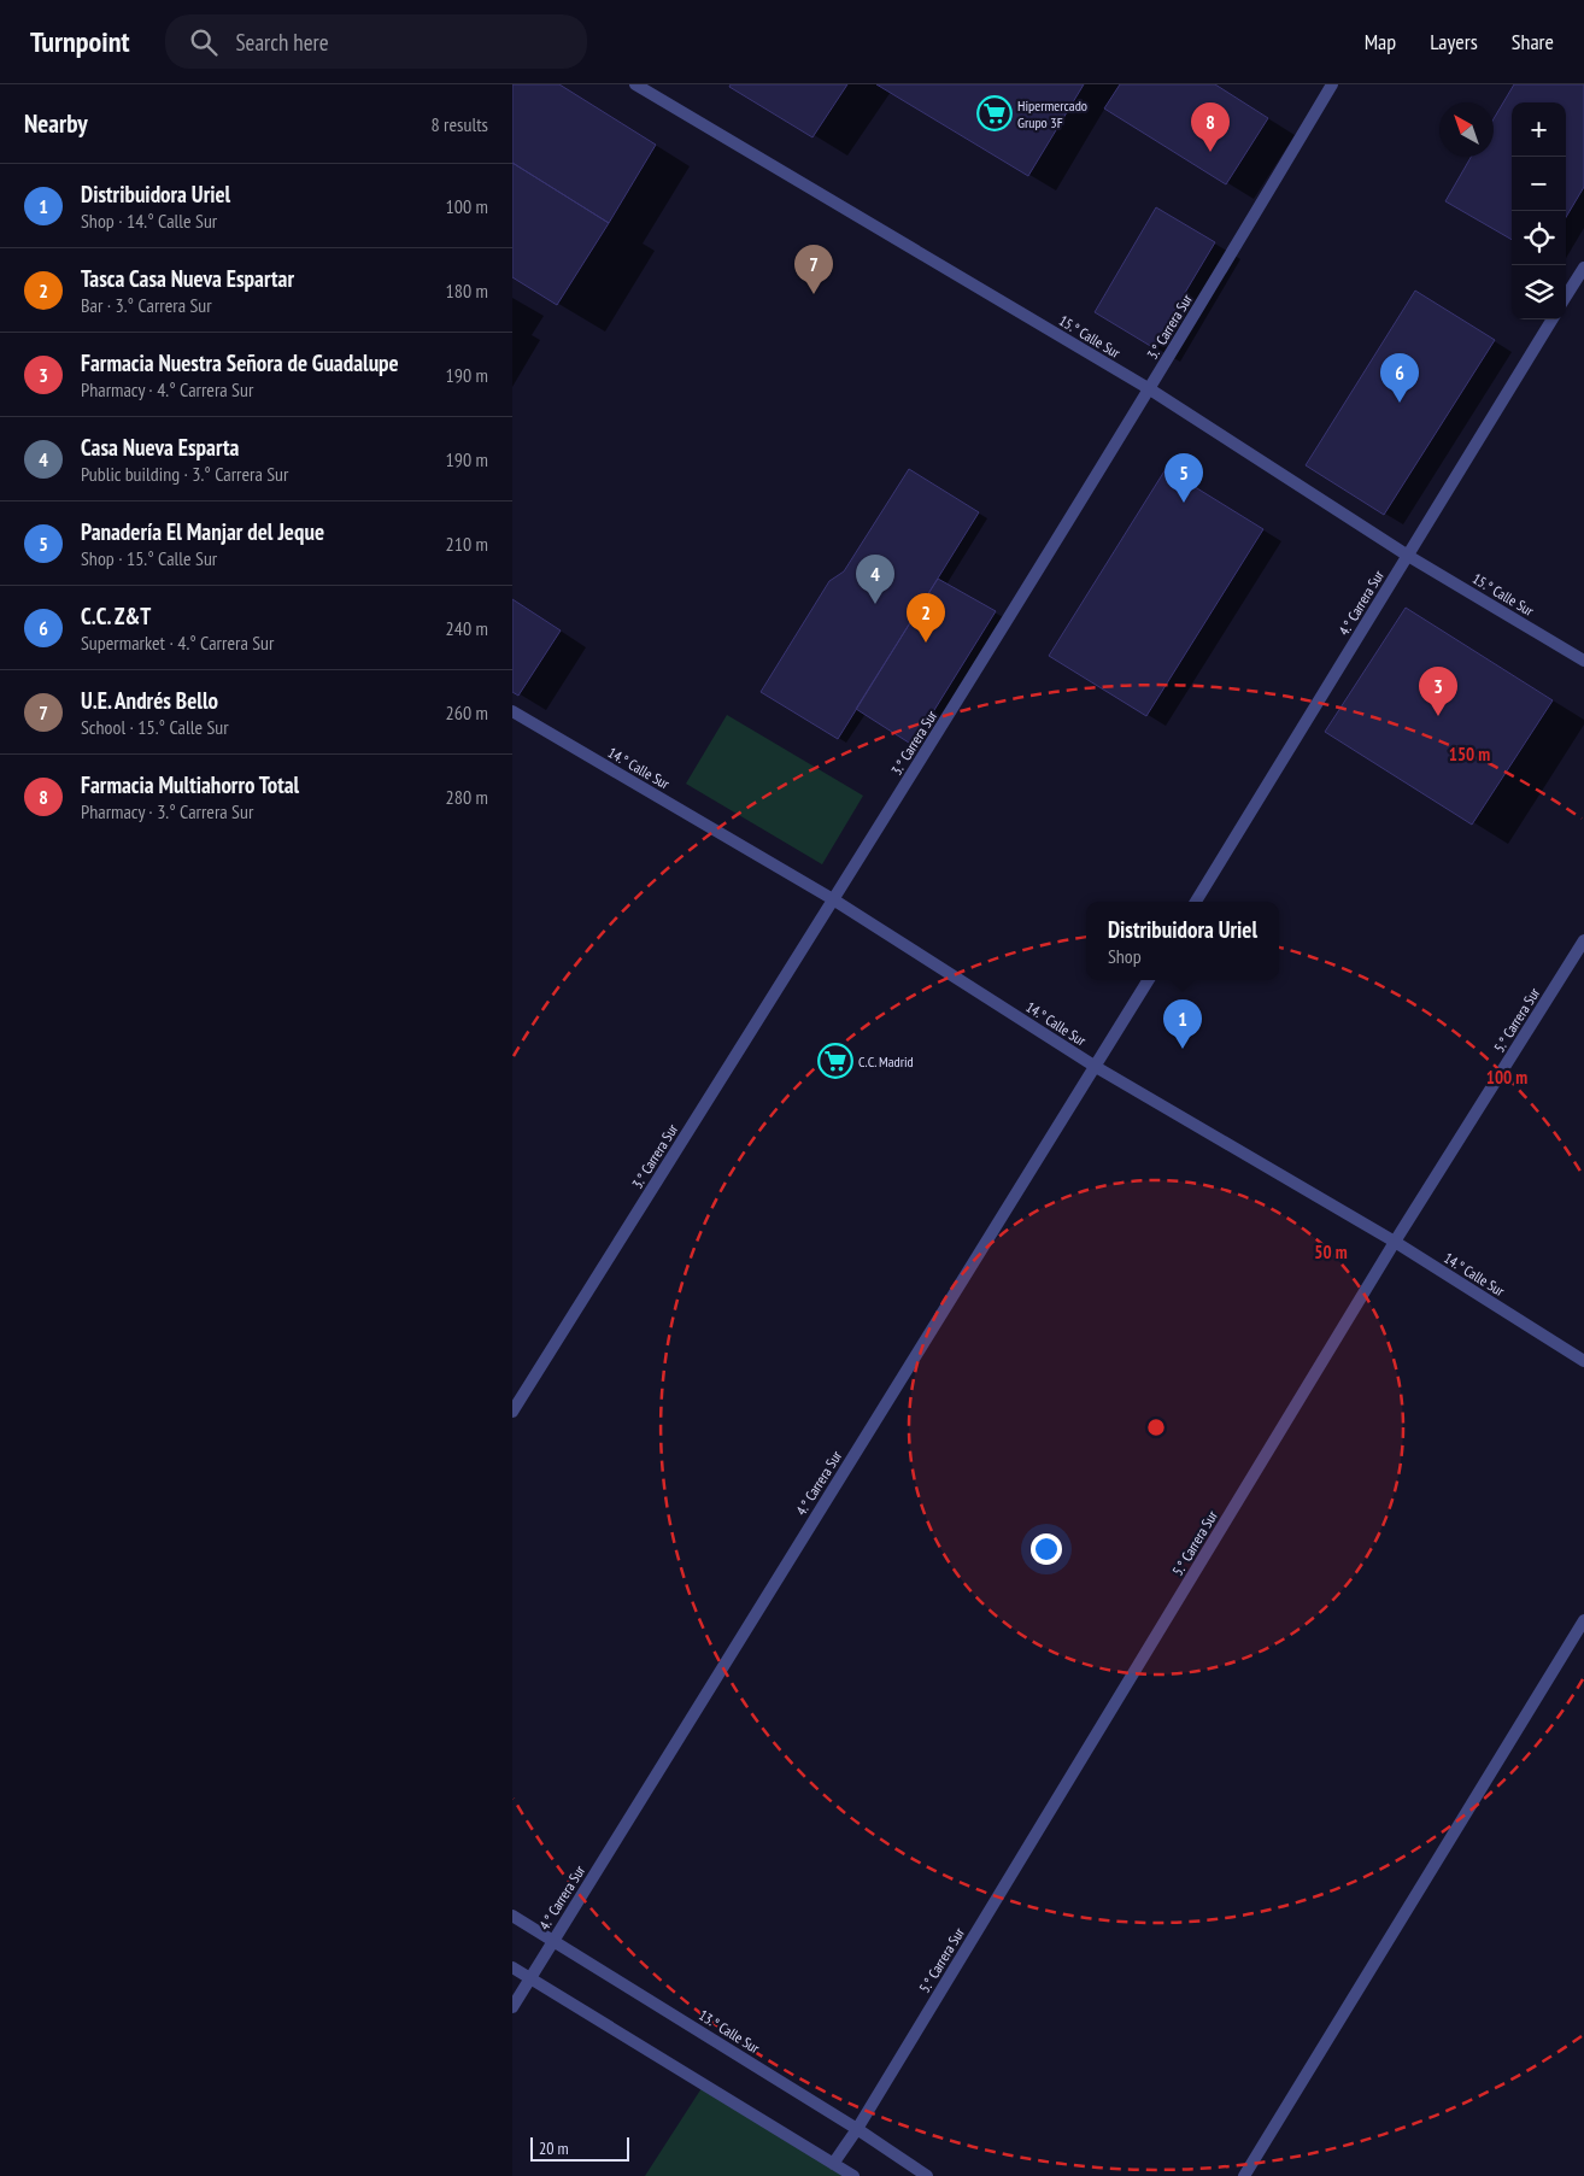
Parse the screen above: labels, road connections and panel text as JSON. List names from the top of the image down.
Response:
{
  "streets": {
    "street": [
      "3.° Carrera Sur",
      "15.° Calle Sur",
      "4.° Carrera Sur",
      "14.° Calle Sur",
      "5.° Carrera Sur",
      "13.° Calle Sur"
    ]
  },
  "crossings": [
    ["3.° Carrera Sur", "15.° Calle Sur"],
    ["3.° Carrera Sur", "14.° Calle Sur"],
    ["15.° Calle Sur", "4.° Carrera Sur"],
    ["4.° Carrera Sur", "14.° Calle Sur"],
    ["4.° Carrera Sur", "13.° Calle Sur"],
    ["14.° Calle Sur", "5.° Carrera Sur"],
    ["5.° Carrera Sur", "13.° Calle Sur"]
  ],
  "places": {
    "supermarket": ["Hipermercado Grupo 3F", "C.C. Madrid"]
  },
  "scale_bar": "20 m",
  "north": "top left",
  "page": {
    "header": "Turnpoint",
    "search": "Search here",
    "nav": ["Map", "Layers", "Share"],
    "heading": ["Nearby", "8 results"],
    "map_buttons": ["+", "−"],
    "pins": [
      "8",
      "7",
      "6",
      "5",
      "4",
      "2",
      "3",
      "1"
    ],
    "list": [
      {
        "mark": "1",
        "name": "Distribuidora Uriel",
        "note": "Shop · 14.° Calle Sur",
        "value": "100 m"
      },
      {
        "mark": "2",
        "name": "Tasca Casa Nueva Espartar",
        "note": "Bar · 3.° Carrera Sur",
        "value": "180 m"
      },
      {
        "mark": "3",
        "name": "Farmacia Nuestra Señora de Guadalupe",
        "note": "Pharmacy · 4.° Carrera Sur",
        "value": "190 m"
      },
      {
        "mark": "4",
        "name": "Casa Nueva Esparta",
        "note": "Public building · 3.° Carrera Sur",
        "value": "190 m"
      },
      {
        "mark": "5",
        "name": "Panadería El Manjar del Jeque",
        "note": "Shop · 15.° Calle Sur",
        "value": "210 m"
      },
      {
        "mark": "6",
        "name": "C.C. Z&T",
        "note": "Supermarket · 4.° Carrera Sur",
        "value": "240 m"
      },
      {
        "mark": "7",
        "name": "U.E. Andrés Bello",
        "note": "School · 15.° Calle Sur",
        "value": "260 m"
      },
      {
        "mark": "8",
        "name": "Farmacia Multiahorro Total",
        "note": "Pharmacy · 3.° Carrera Sur",
        "value": "280 m"
      }
    ],
    "popup": ["Distribuidora Uriel", "Shop"],
    "scale": "20 m"
  },
  "rings": ["150 m", "100 m", "50 m"]
}
